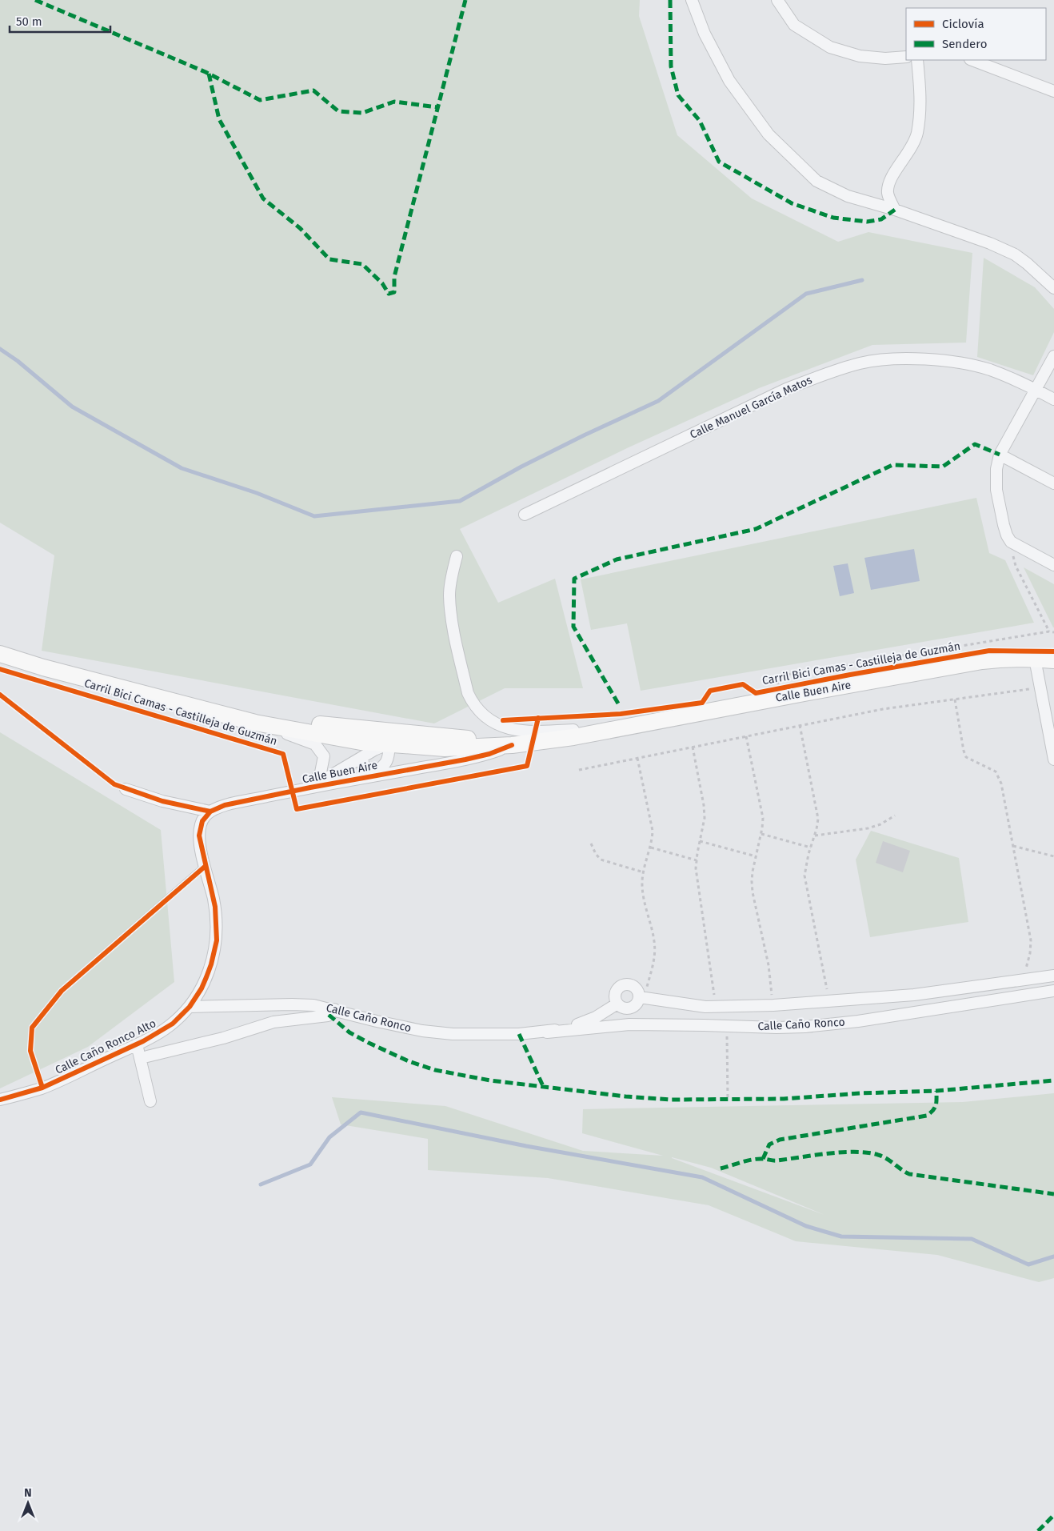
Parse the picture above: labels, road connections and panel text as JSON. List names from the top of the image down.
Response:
{
  "streets": {
    "main road": ["Calle Buen Aire"],
    "street": ["Calle Manuel García Matos", "Calle Caño Ronco", "Calle Caño Ronco Alto"],
    "cycle path": ["Carril Bici Camas - Castilleja de Guzmán"]
  },
  "crossings": [
    ["Calle Buen Aire", "Calle Caño Ronco Alto"],
    ["Calle Caño Ronco", "Calle Caño Ronco Alto"]
  ],
  "legend": ["Ciclovía", "Sendero"],
  "scale_bar": "50 m",
  "north": "top"
}
